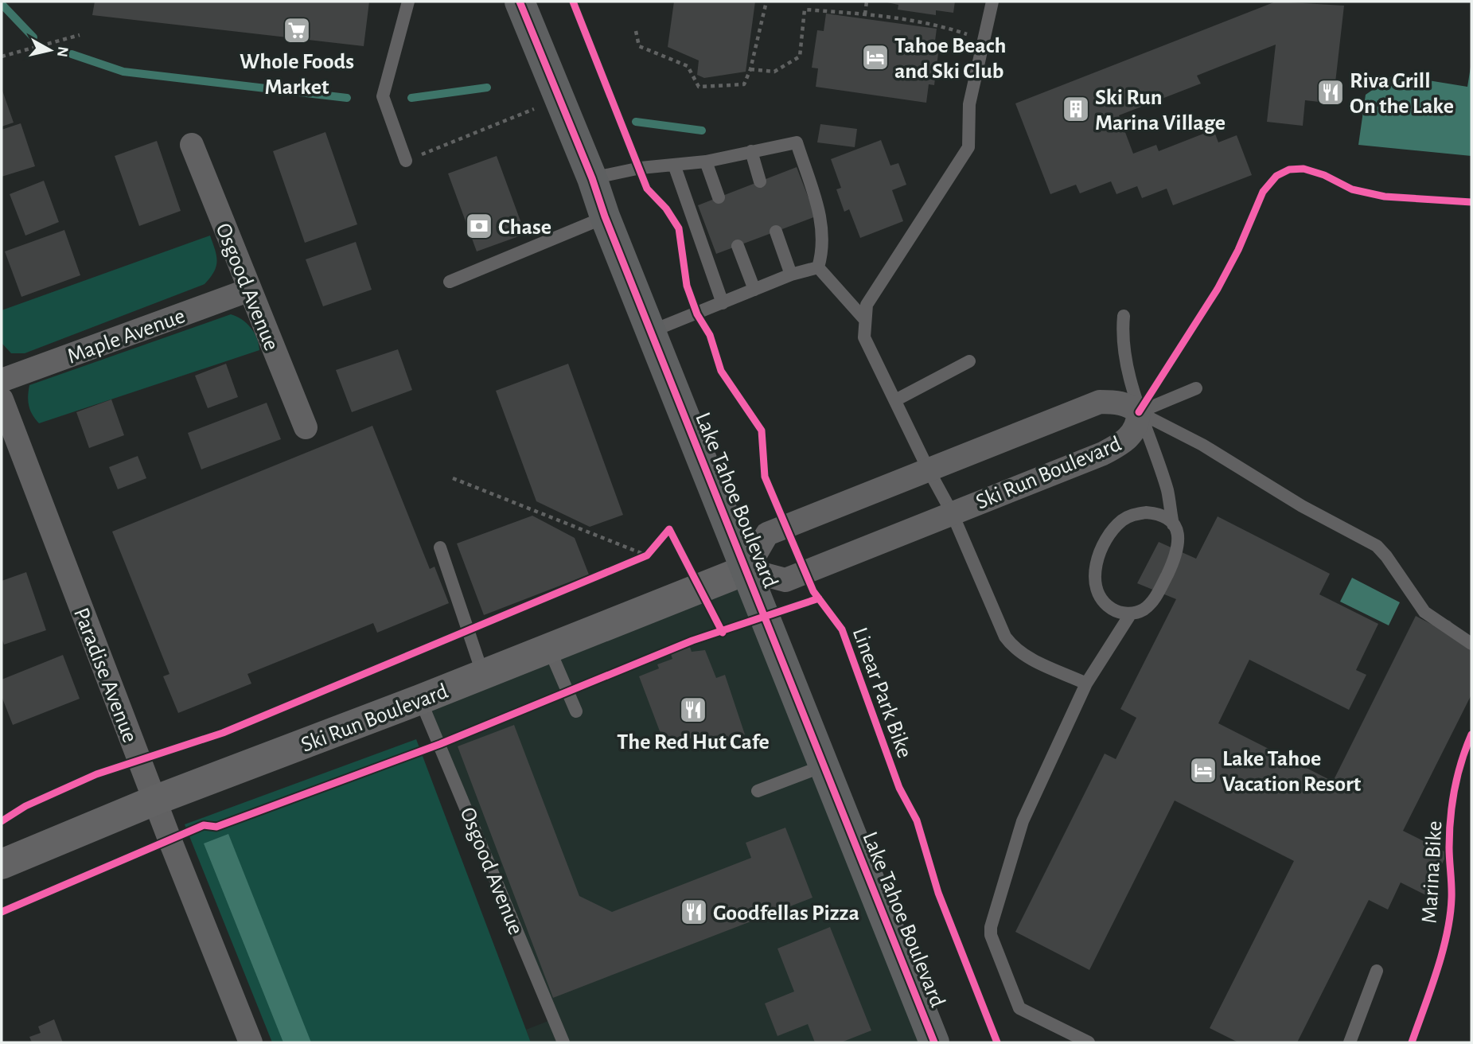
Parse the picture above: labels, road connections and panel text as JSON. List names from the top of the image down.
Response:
{
  "streets": {
    "highway": ["Lake Tahoe Boulevard"],
    "main road": ["Ski Run Boulevard"],
    "street": ["Osgood Avenue", "Maple Avenue", "Paradise Avenue"],
    "cycle path": ["Linear Park Bike", "Marina Bike"]
  },
  "crossings": [
    ["Osgood Avenue", "Maple Avenue"],
    ["Osgood Avenue", "Ski Run Boulevard"],
    ["Ski Run Boulevard", "Lake Tahoe Boulevard"],
    ["Ski Run Boulevard", "Paradise Avenue"]
  ],
  "places": {
    "supermarket": ["Whole Foods Market"],
    "hotel": ["Tahoe Beach and Ski Club", "Lake Tahoe Vacation Resort"],
    "restaurant": ["Riva Grill On the Lake", "The Red Hut Cafe", "Goodfellas Pizza"],
    "building": ["Ski Run Marina Village"],
    "bank": ["Chase"]
  },
  "north": "right"
}
